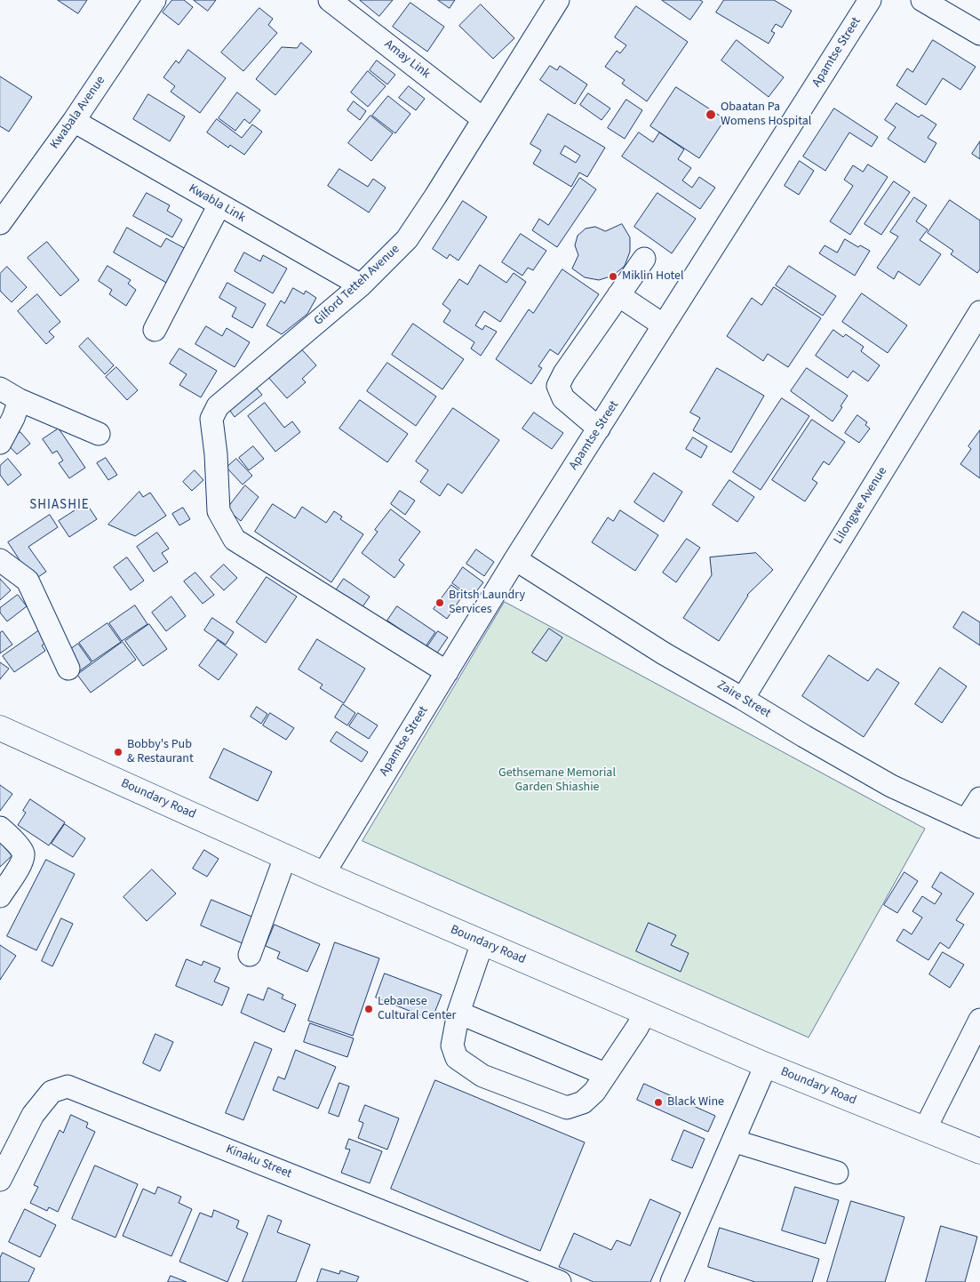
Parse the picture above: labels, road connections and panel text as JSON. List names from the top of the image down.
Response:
{
  "streets": {
    "main road": ["Boundary Road"],
    "street": [
      "Apamtse Street",
      "Amay Link",
      "Kwabala Avenue",
      "Kwabla Link",
      "Gilford Tetteh Avenue",
      "Lilongwe Avenue",
      "Zaire Street",
      "Kinaku Street"
    ]
  },
  "crossings": [
    ["Apamtse Street", "Gilford Tetteh Avenue"],
    ["Apamtse Street", "Zaire Street"],
    ["Apamtse Street", "Boundary Road"],
    ["Amay Link", "Gilford Tetteh Avenue"],
    ["Kwabala Avenue", "Kwabla Link"],
    ["Kwabla Link", "Gilford Tetteh Avenue"],
    ["Lilongwe Avenue", "Zaire Street"]
  ],
  "districts": ["SHIASHIE"],
  "parks": ["Gethsemane Memorial Garden Shiashie"],
  "places": [
    "Obaatan Pa Womens Hospital",
    "Miklin Hotel",
    "Britsh Laundry Services",
    "Bobby's Pub & Restaurant",
    "Lebanese Cultural Center",
    "Black Wine"
  ]
}
